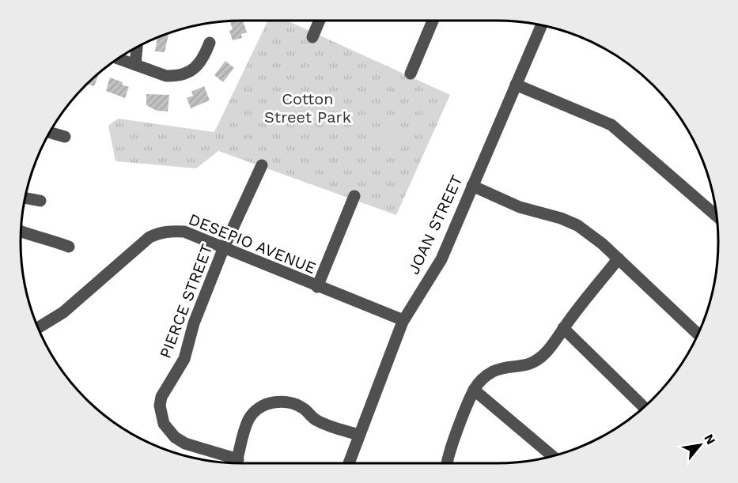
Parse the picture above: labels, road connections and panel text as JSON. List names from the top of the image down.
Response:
{
  "streets": {
    "street": ["JOAN STREET", "DESEPIO AVENUE", "PIERCE STREET"]
  },
  "crossings": [
    ["JOAN STREET", "DESEPIO AVENUE"],
    ["DESEPIO AVENUE", "PIERCE STREET"]
  ],
  "parks": ["Cotton Street Park"],
  "north": "top right"
}
